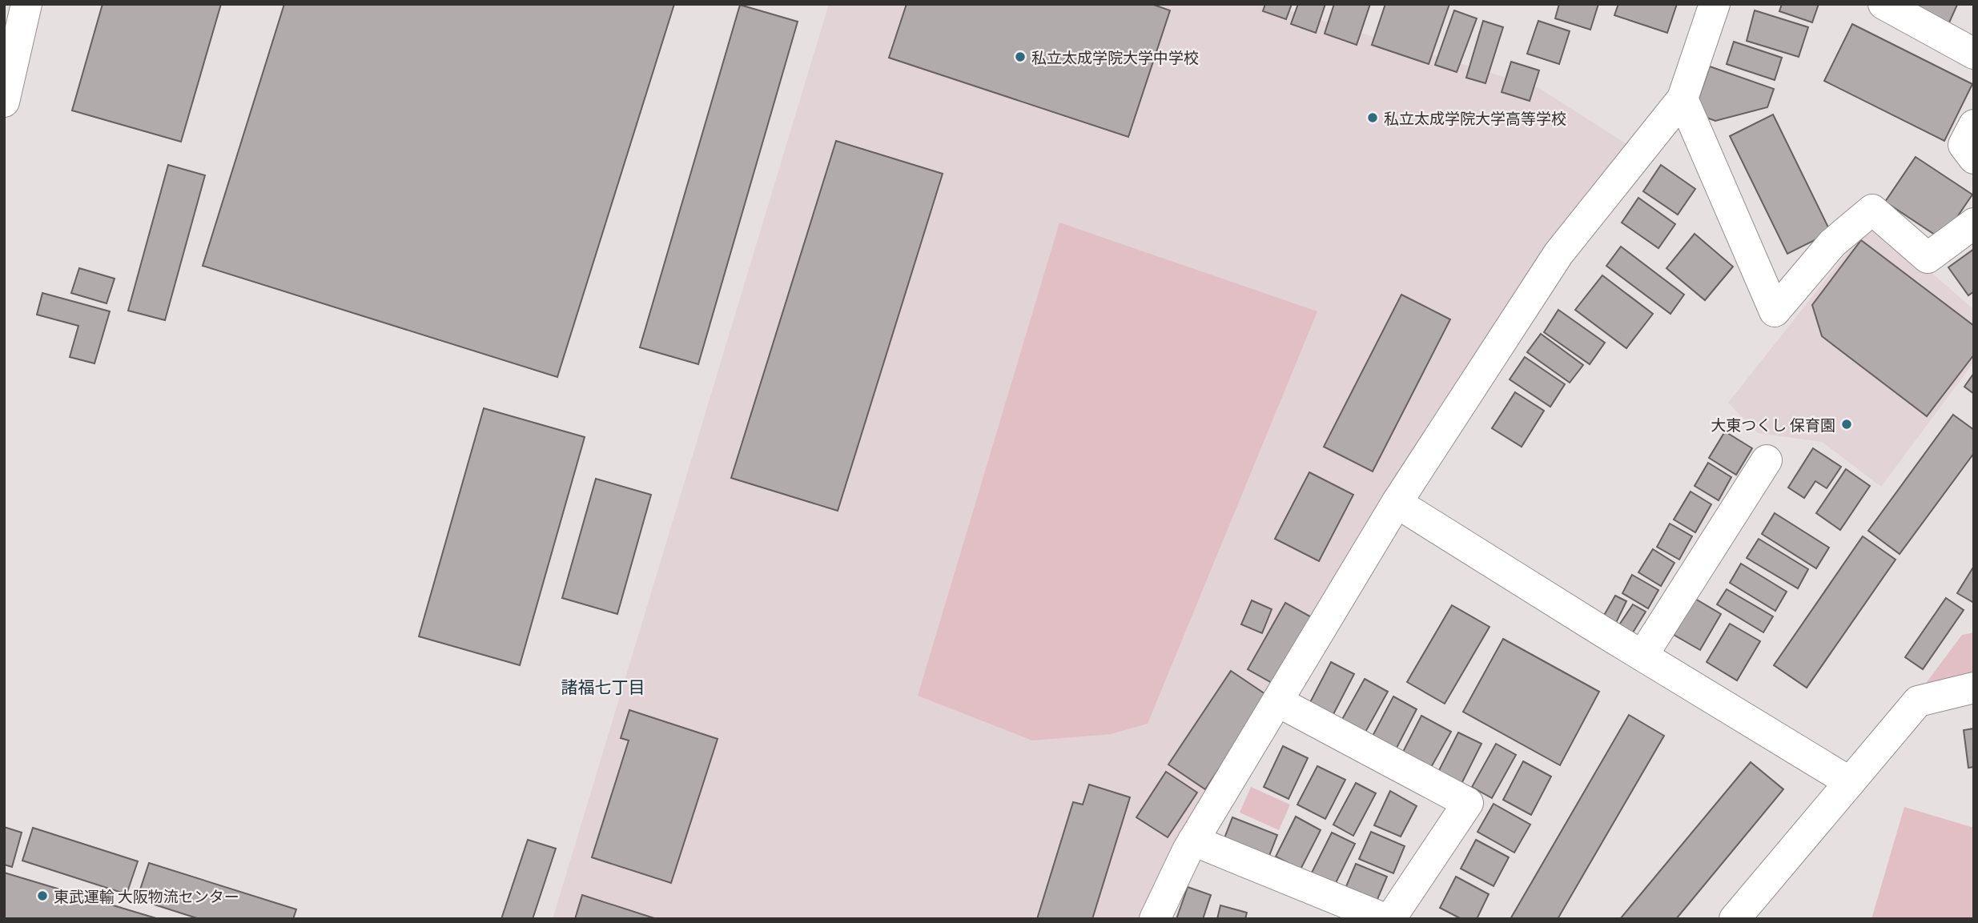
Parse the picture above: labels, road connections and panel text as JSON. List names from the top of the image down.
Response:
{
  "districts": ["諸福七丁目"],
  "places": [
    "私立太成学院大学中学校",
    "私立太成学院大学高等学校",
    "大東つくし 保育園",
    "東武運輸 大阪物流センター"
  ]
}
